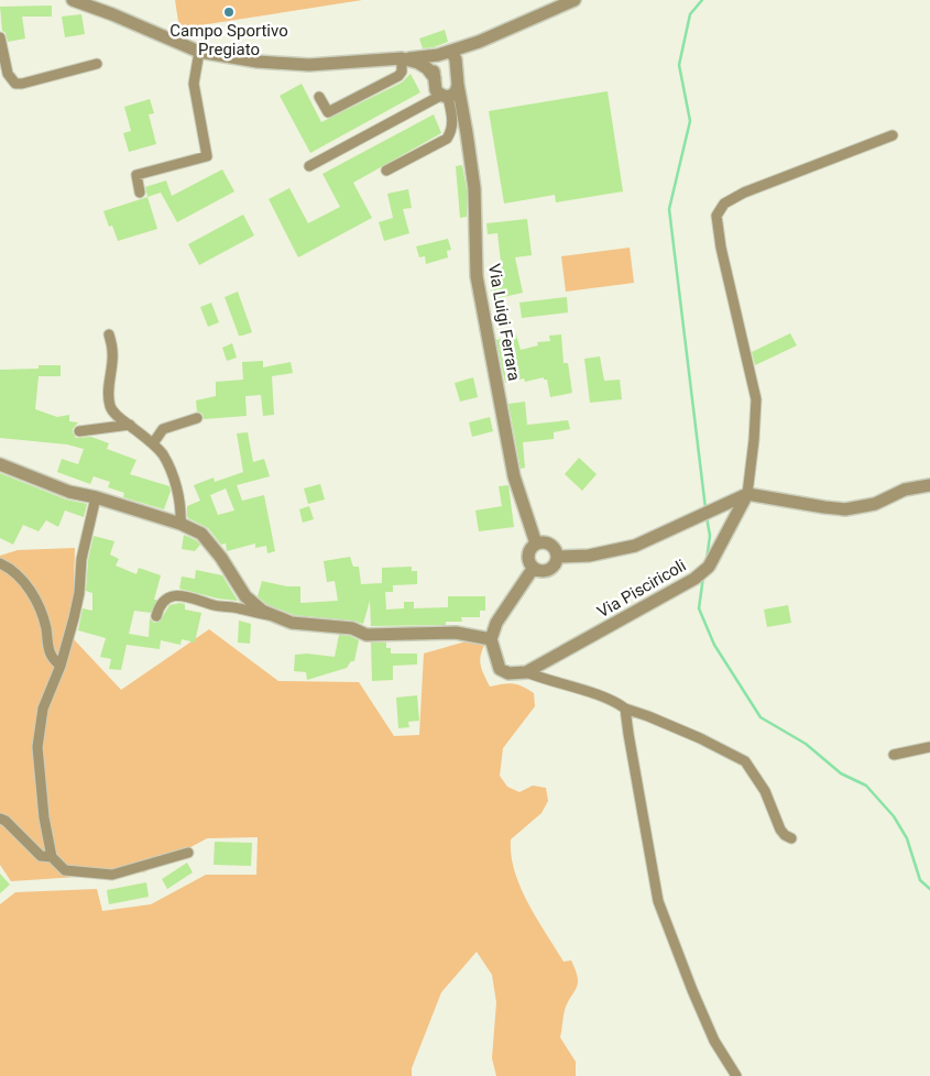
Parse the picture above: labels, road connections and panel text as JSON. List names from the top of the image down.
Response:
{
  "streets": {
    "street": ["Via Luigi Ferrara", "Via Pisciricoli"]
  },
  "places": ["Campo Sportivo Pregiato"]
}
